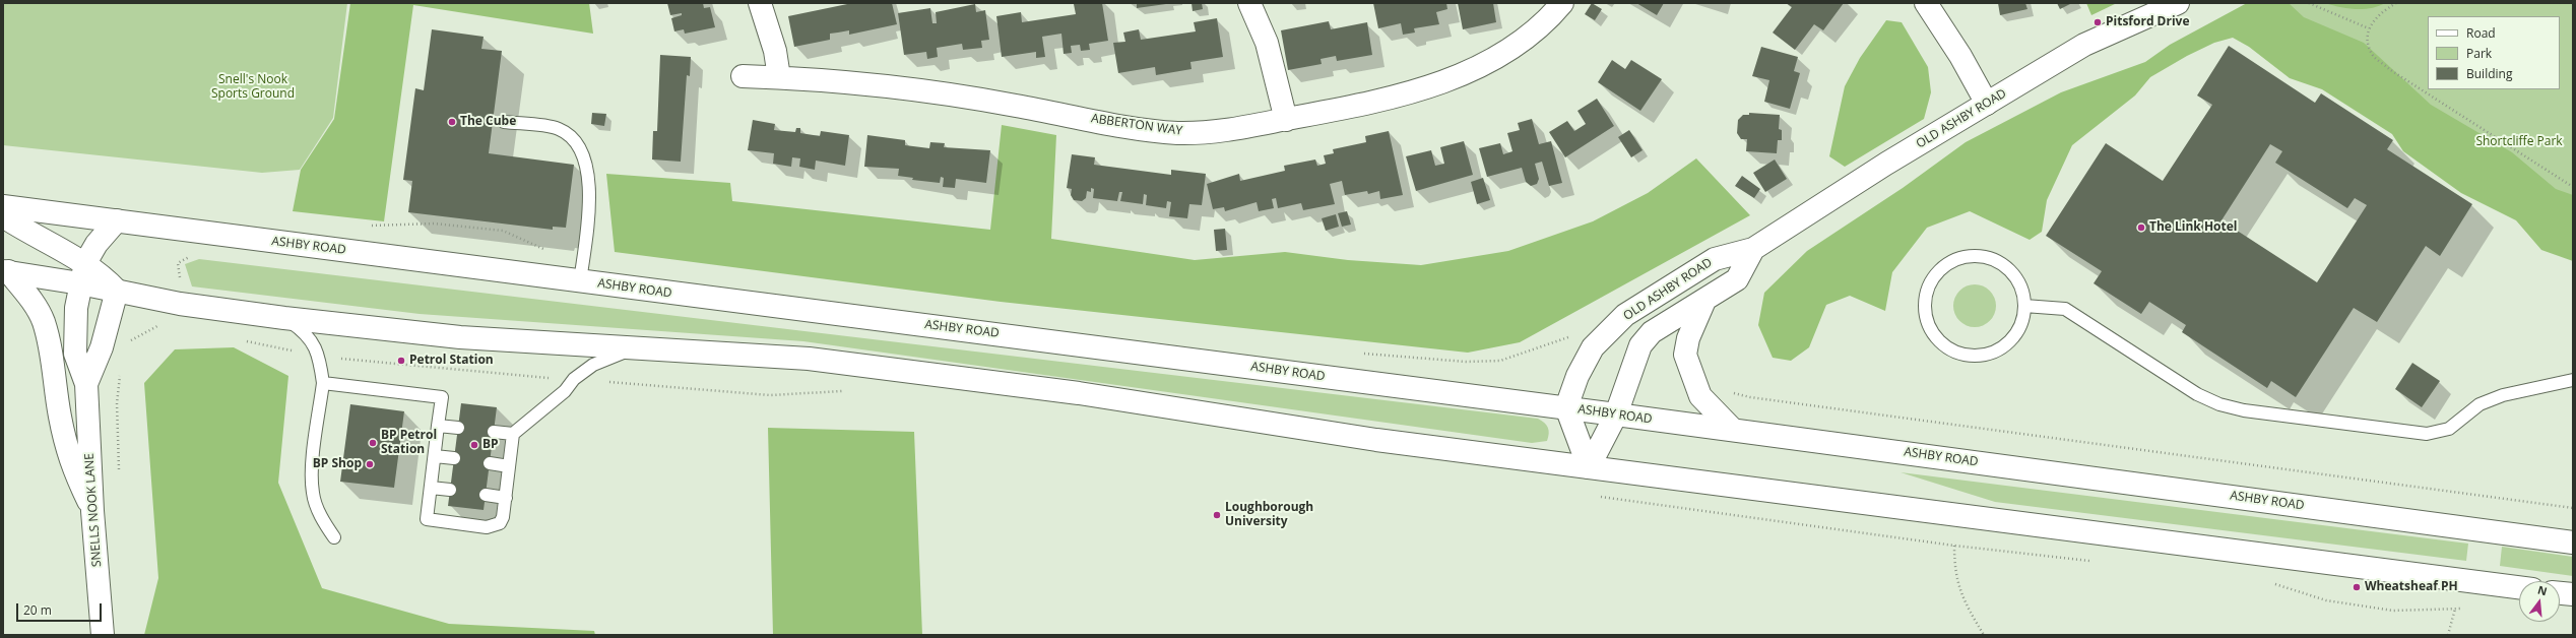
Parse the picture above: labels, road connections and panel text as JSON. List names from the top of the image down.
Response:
{
  "streets": {
    "main road": [
      "OLD ASHBY ROAD",
      "ABBERTON WAY",
      "ASHBY ROAD",
      "SNELLS NOOK LANE"
    ]
  },
  "crossings": [
    ["OLD ASHBY ROAD", "ASHBY ROAD"],
    ["ASHBY ROAD", "SNELLS NOOK LANE"]
  ],
  "parks": ["Snell's Nook Sports Ground", "Shortcliffe Park"],
  "places": [
    "Pitsford Drive",
    "The Cube",
    "The Link Hotel",
    "Petrol Station",
    "BP Petrol Station",
    "BP",
    "BP Shop",
    "Loughborough University",
    "Wheatsheaf PH"
  ],
  "legend": ["Road", "Park", "Building"],
  "scale_bar": "20 m",
  "north": "top"
}
